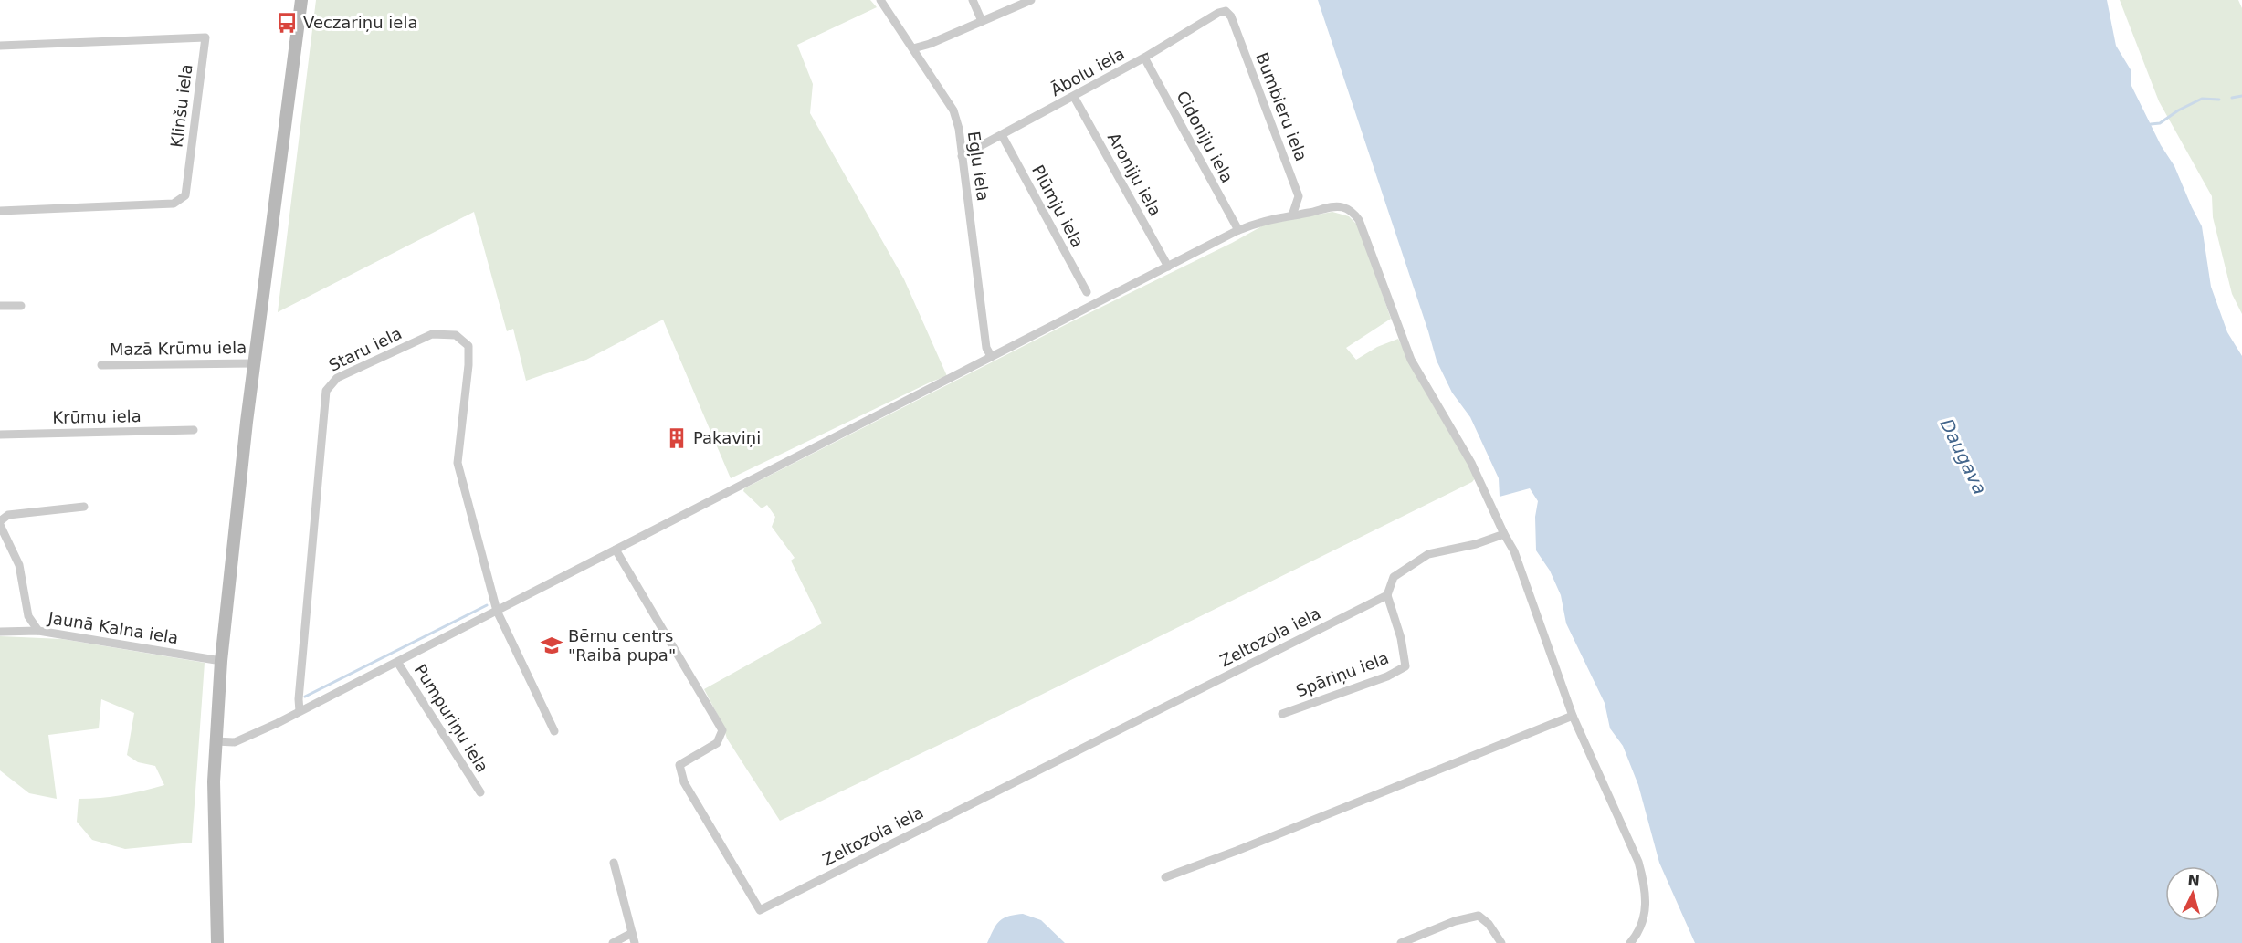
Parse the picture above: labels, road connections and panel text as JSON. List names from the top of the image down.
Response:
{
  "streets": {
    "street": [
      "Ābolu iela",
      "Klinšu iela",
      "Bumbieru iela",
      "Cidoniju iela",
      "Egļu iela",
      "Aroniju iela",
      "Plūmju iela",
      "Mazā Krūmu iela",
      "Staru iela",
      "Krūmu iela",
      "Jaunā Kalna iela",
      "Zeltozola iela",
      "Spāriņu iela",
      "Pumpuriņu iela"
    ]
  },
  "crossings": [
    ["Ābolu iela", "Bumbieru iela"],
    ["Ābolu iela", "Cidoniju iela"],
    ["Ābolu iela", "Egļu iela"],
    ["Ābolu iela", "Aroniju iela"],
    ["Ābolu iela", "Plūmju iela"],
    ["Zeltozola iela", "Spāriņu iela"]
  ],
  "water": ["Daugava"],
  "places": {
    "bus stop": ["Veczariņu iela"],
    "building": ["Pakaviņi"],
    "school or university": ["Bērnu centrs \"Raibā pupa\""]
  },
  "north": "top"
}
